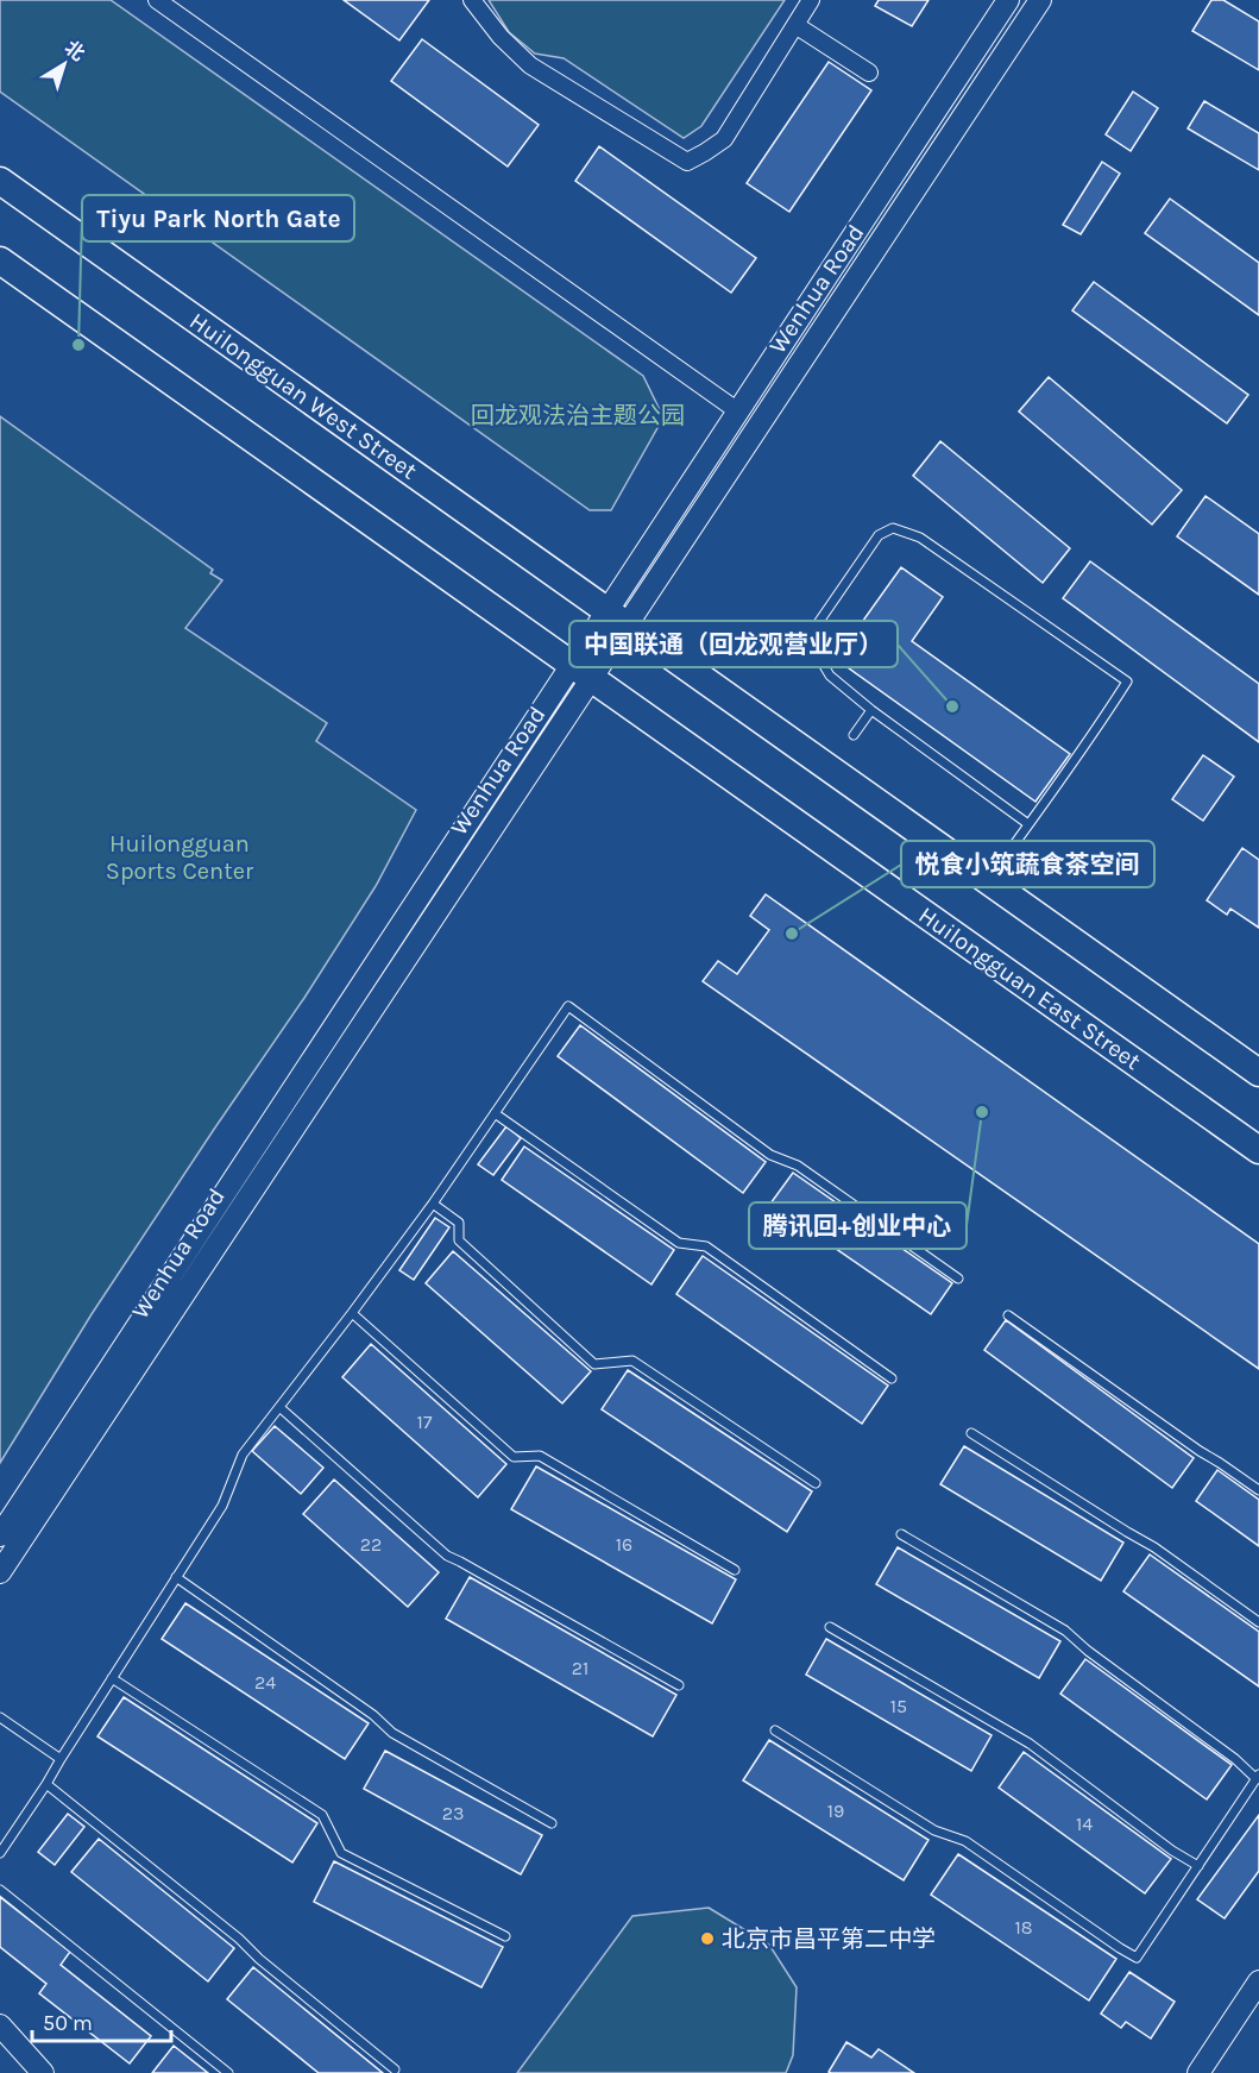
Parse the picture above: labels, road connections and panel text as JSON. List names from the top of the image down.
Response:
{
  "streets": {
    "main road": ["Huilongguan West Street", "Huilongguan East Street"],
    "street": ["Wenhua Road"]
  },
  "crossings": [
    ["Wenhua Road", "Huilongguan West Street"],
    ["Wenhua Road", "Huilongguan East Street"]
  ],
  "parks": ["回龙观法治主题公园", "Huilongguan Sports Center"],
  "places": [
    "Tiyu Park North Gate",
    "中国联通（回龙观营业厅）",
    "悦食小筑蔬食茶空间",
    "腾讯回+创业中心",
    "北京市昌平第二中学"
  ],
  "house_numbers": [
    "17",
    "22",
    "16",
    "21",
    "24",
    "15",
    "19",
    "23",
    "14",
    "18"
  ],
  "scale_bar": "50 m",
  "north": "top right"
}
